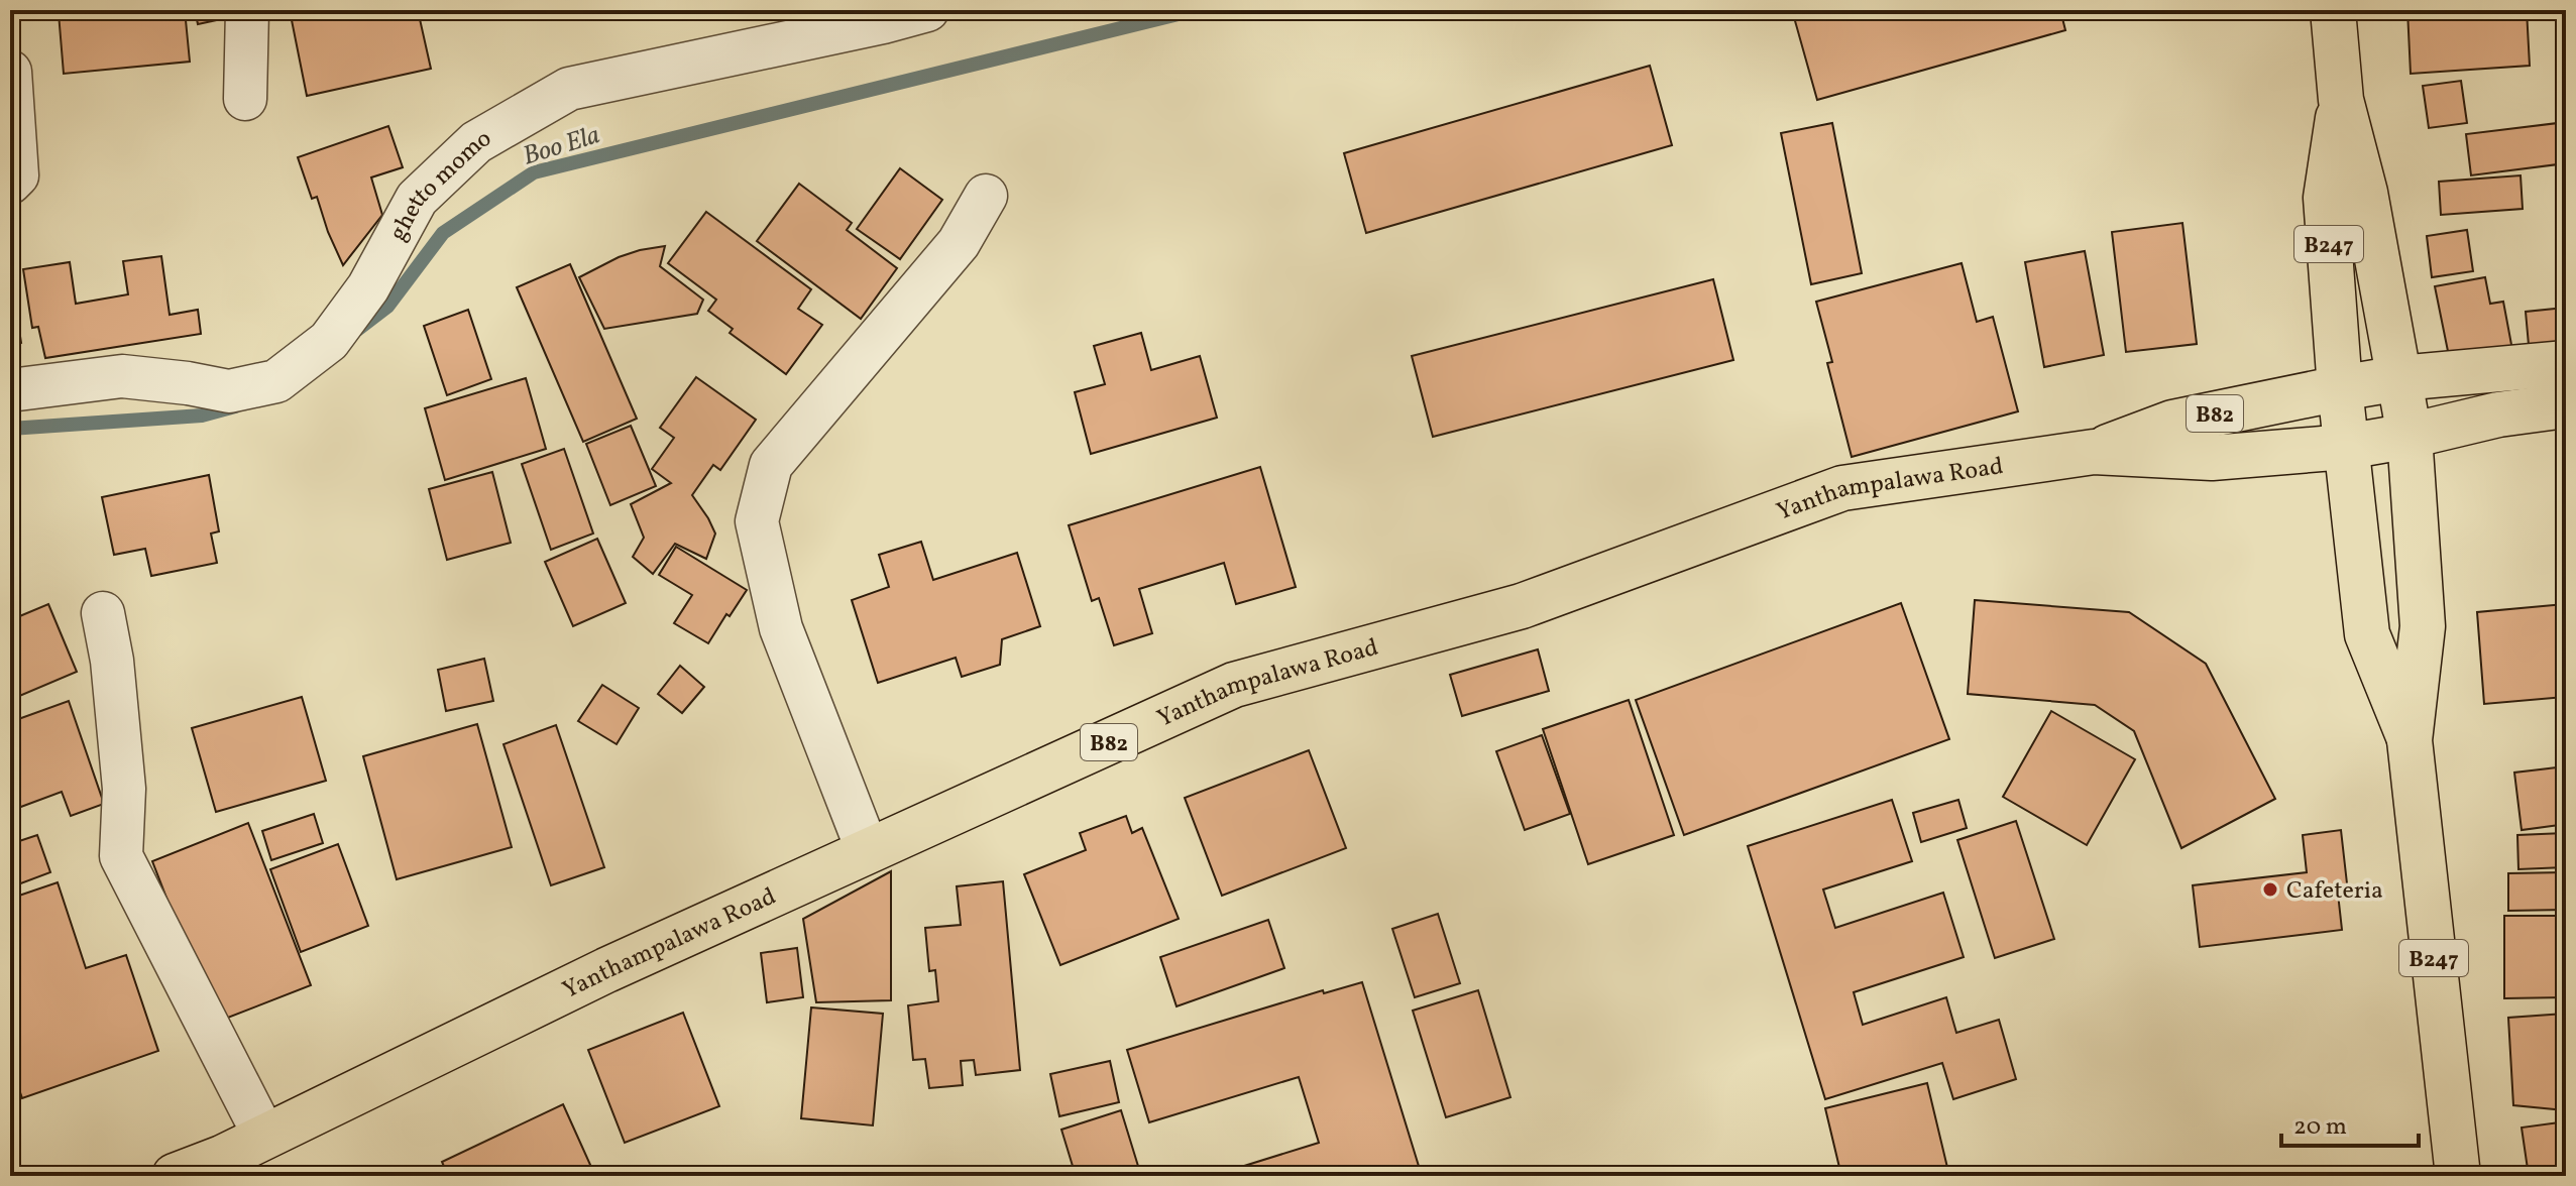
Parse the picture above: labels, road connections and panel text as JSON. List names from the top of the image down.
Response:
{
  "streets": {
    "main road": ["B247", "B82", "Yanthampalawa Road"],
    "street": ["ghetto momo"]
  },
  "crossings": [
    ["B247", "B82"],
    ["B247", "Yanthampalawa Road"],
    ["B82", "Yanthampalawa Road"]
  ],
  "water": ["Boo Ela"],
  "places": ["Cafeteria"],
  "scale_bar": "20 m"
}
